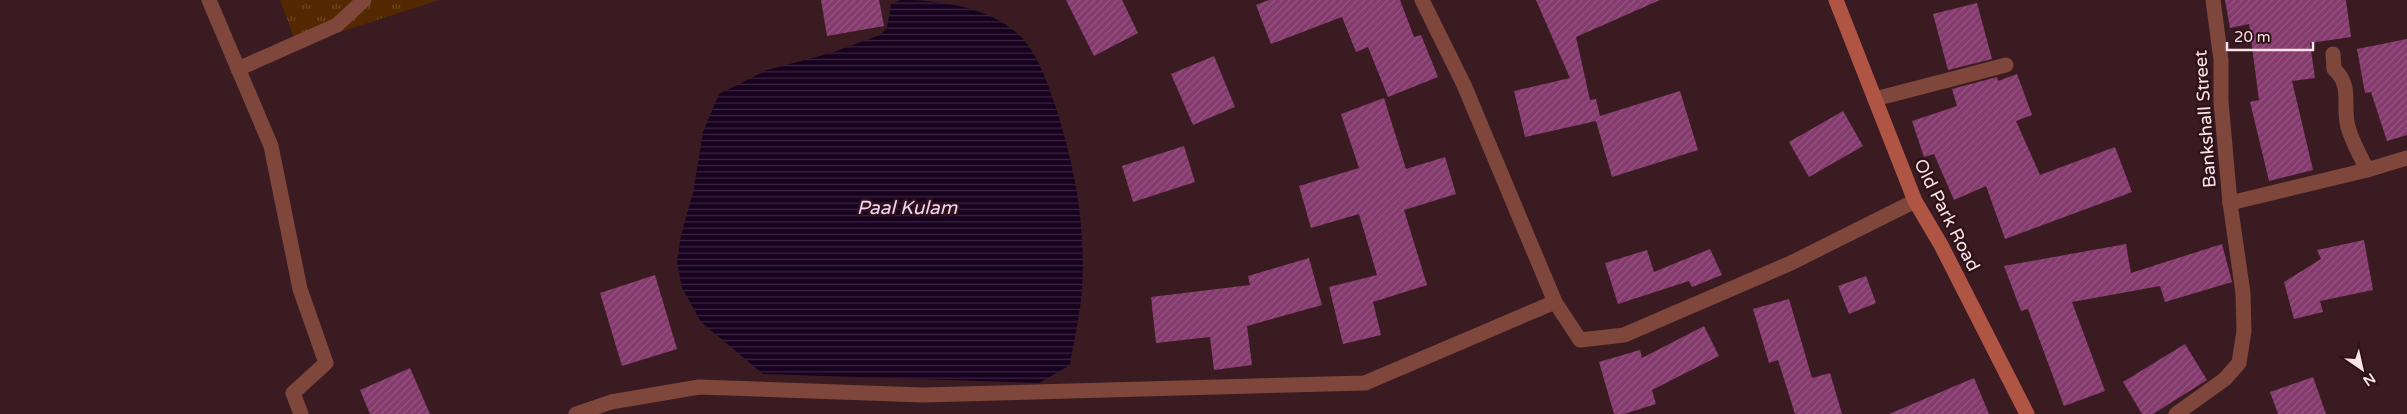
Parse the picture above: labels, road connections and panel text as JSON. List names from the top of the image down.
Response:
{
  "streets": {
    "street": ["Bankshall Street", "Old Park Road"]
  },
  "water": ["Paal Kulam"],
  "scale_bar": "20 m",
  "north": "bottom right"
}
